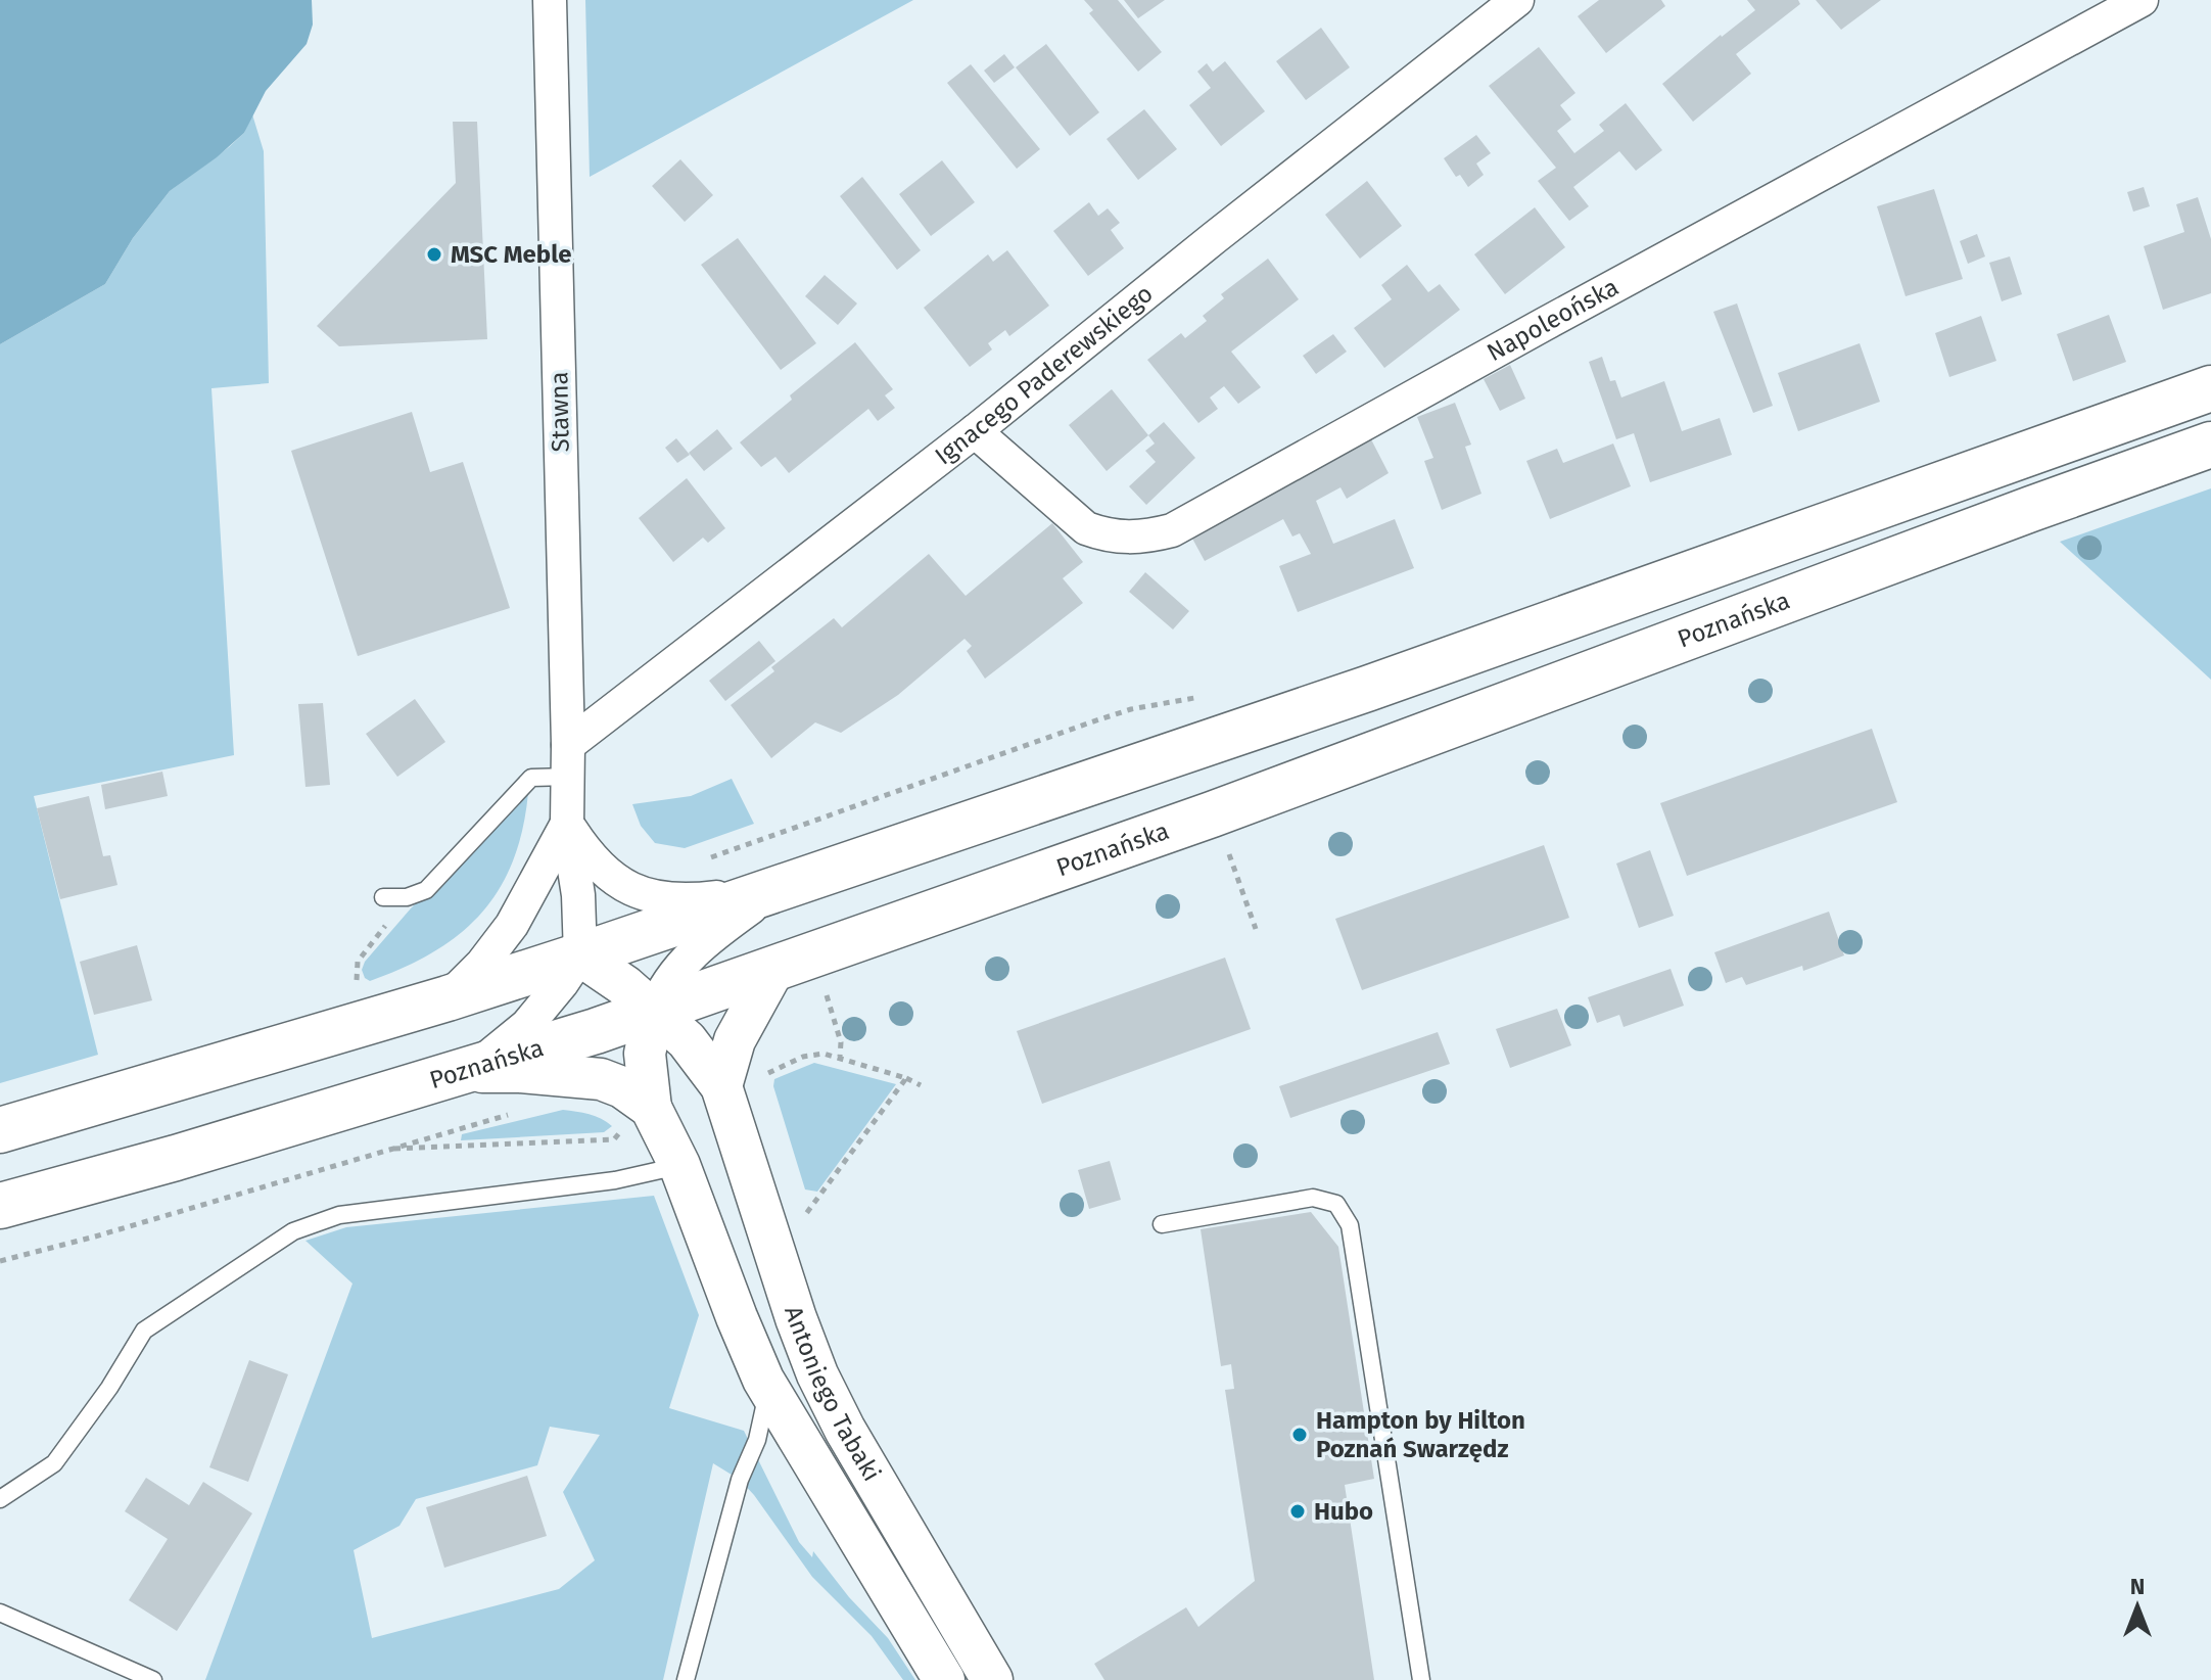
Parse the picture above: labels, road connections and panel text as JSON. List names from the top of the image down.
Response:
{
  "streets": {
    "main road": ["Poznańska"],
    "street": [
      "Napoleońska",
      "Ignacego Paderewskiego",
      "Stawna",
      "Antoniego Tabaki"
    ]
  },
  "crossings": [
    ["Napoleońska", "Ignacego Paderewskiego"],
    ["Ignacego Paderewskiego", "Stawna"],
    ["Stawna", "Antoniego Tabaki"],
    ["Poznańska", "Antoniego Tabaki"]
  ],
  "places": ["MSC Meble", "Hampton by Hilton Poznań Swarzędz", "Hubo"],
  "north": "top"
}
